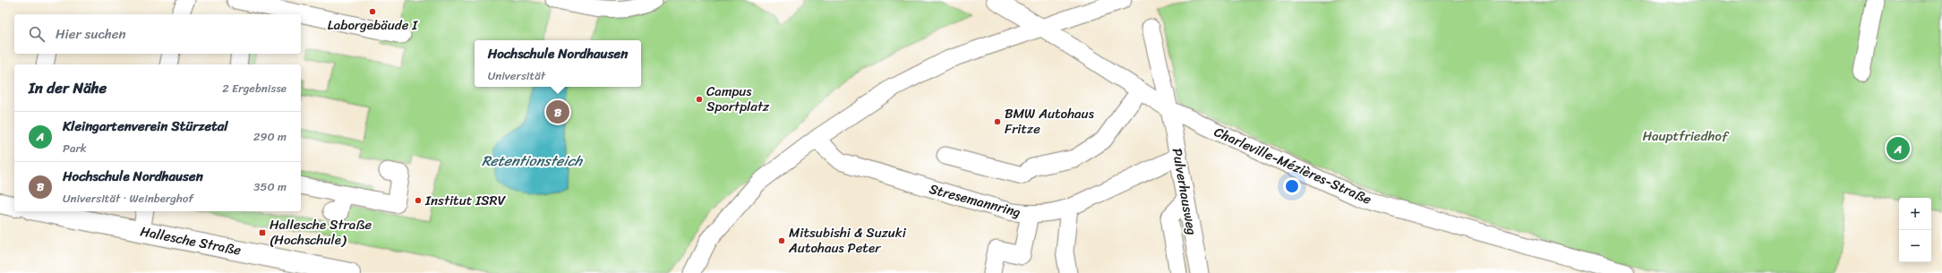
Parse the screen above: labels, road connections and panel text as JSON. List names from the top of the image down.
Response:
{
  "streets": {
    "main road": ["Hallesche Straße"],
    "street": ["Charleville-Mézières-Straße", "Pulverhausweg", "Stresemannring"]
  },
  "crossings": [
    ["Charleville-Mézières-Straße", "Pulverhausweg"],
    ["Pulverhausweg", "Stresemannring"]
  ],
  "water": ["Retentionsteich"],
  "parks": ["Hauptfriedhof"],
  "places": {
    "other": [
      "Laborgebäude I",
      "Campus Sportplatz",
      "BMW Autohaus Fritze",
      "Institut ISRV",
      "Mitsubishi & Suzuki Autohaus Peter"
    ],
    "transit": ["Hallesche Straße (Hochschule)"]
  },
  "page": {
    "search": "Hier suchen",
    "popup": ["Hochschule Nordhausen", "Universität"],
    "heading": ["In der Nähe", "2 Ergebnisse"],
    "pins": ["B", "A"],
    "list": [
      {
        "mark": "A",
        "name": "Kleingartenverein Stürzetal",
        "note": "Park",
        "value": "290 m"
      },
      {
        "mark": "B",
        "name": "Hochschule Nordhausen",
        "note": "Universität · Weinberghof",
        "value": "350 m"
      }
    ],
    "map_buttons": ["+", "−"]
  }
}
